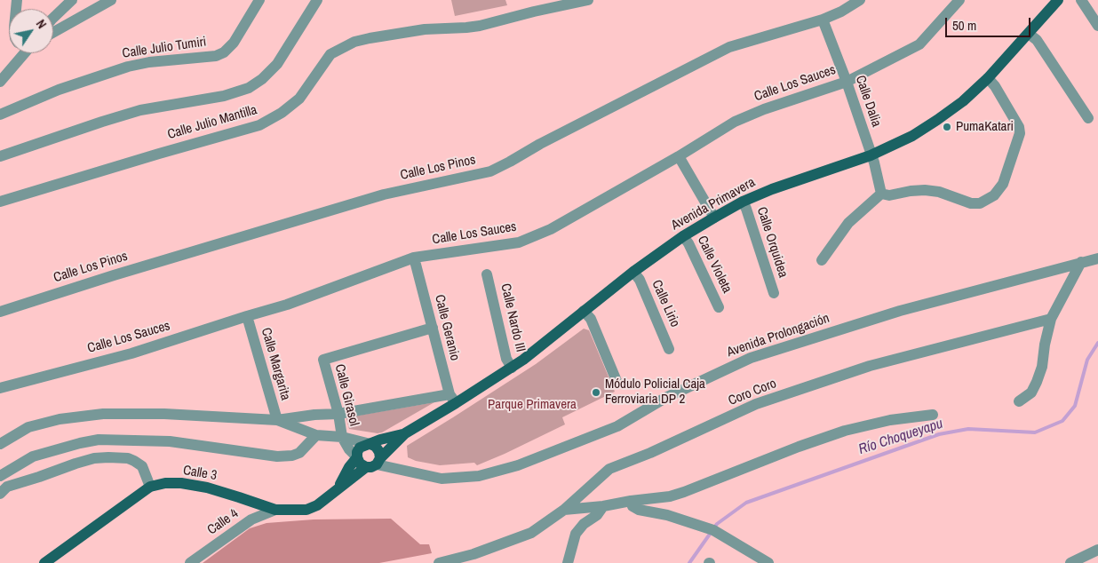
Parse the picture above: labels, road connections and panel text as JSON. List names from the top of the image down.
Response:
{
  "streets": {
    "main road": ["Avenida Primavera", "Calle 3"],
    "street": [
      "Calle Julio Tumiri",
      "Calle Los Sauces",
      "Calle Dalia",
      "Calle Julio Mantilla",
      "Calle Los Pinos",
      "Calle Orquidea",
      "Calle Violeta",
      "Calle Lirio",
      "Calle Nardo III",
      "Calle Geranio",
      "Avenida Prolongación",
      "Calle Margarita",
      "Coro Coro",
      "Calle Girasol",
      "Calle 4"
    ]
  },
  "crossings": [
    ["Calle Los Sauces", "Calle Dalia"],
    ["Calle Los Sauces", "Calle Geranio"],
    ["Calle Los Sauces", "Calle Margarita"],
    ["Calle Dalia", "Calle Los Pinos"],
    ["Calle Dalia", "Avenida Primavera"],
    ["Avenida Primavera", "Calle Orquidea"],
    ["Avenida Primavera", "Calle Violeta"],
    ["Avenida Primavera", "Calle Lirio"],
    ["Avenida Primavera", "Calle Nardo III"],
    ["Avenida Primavera", "Calle Geranio"],
    ["Avenida Primavera", "Avenida Prolongación"],
    ["Avenida Primavera", "Calle 3"],
    ["Calle Geranio", "Calle Girasol"],
    ["Avenida Prolongación", "Calle 3"],
    ["Calle 3", "Calle 4"]
  ],
  "water": ["Río Choqueyapu"],
  "parks": ["Parque Primavera"],
  "places": ["PumaKatari", "Módulo Policial Caja Ferroviaria DP 2"],
  "scale_bar": "50 m",
  "north": "top right"
}
